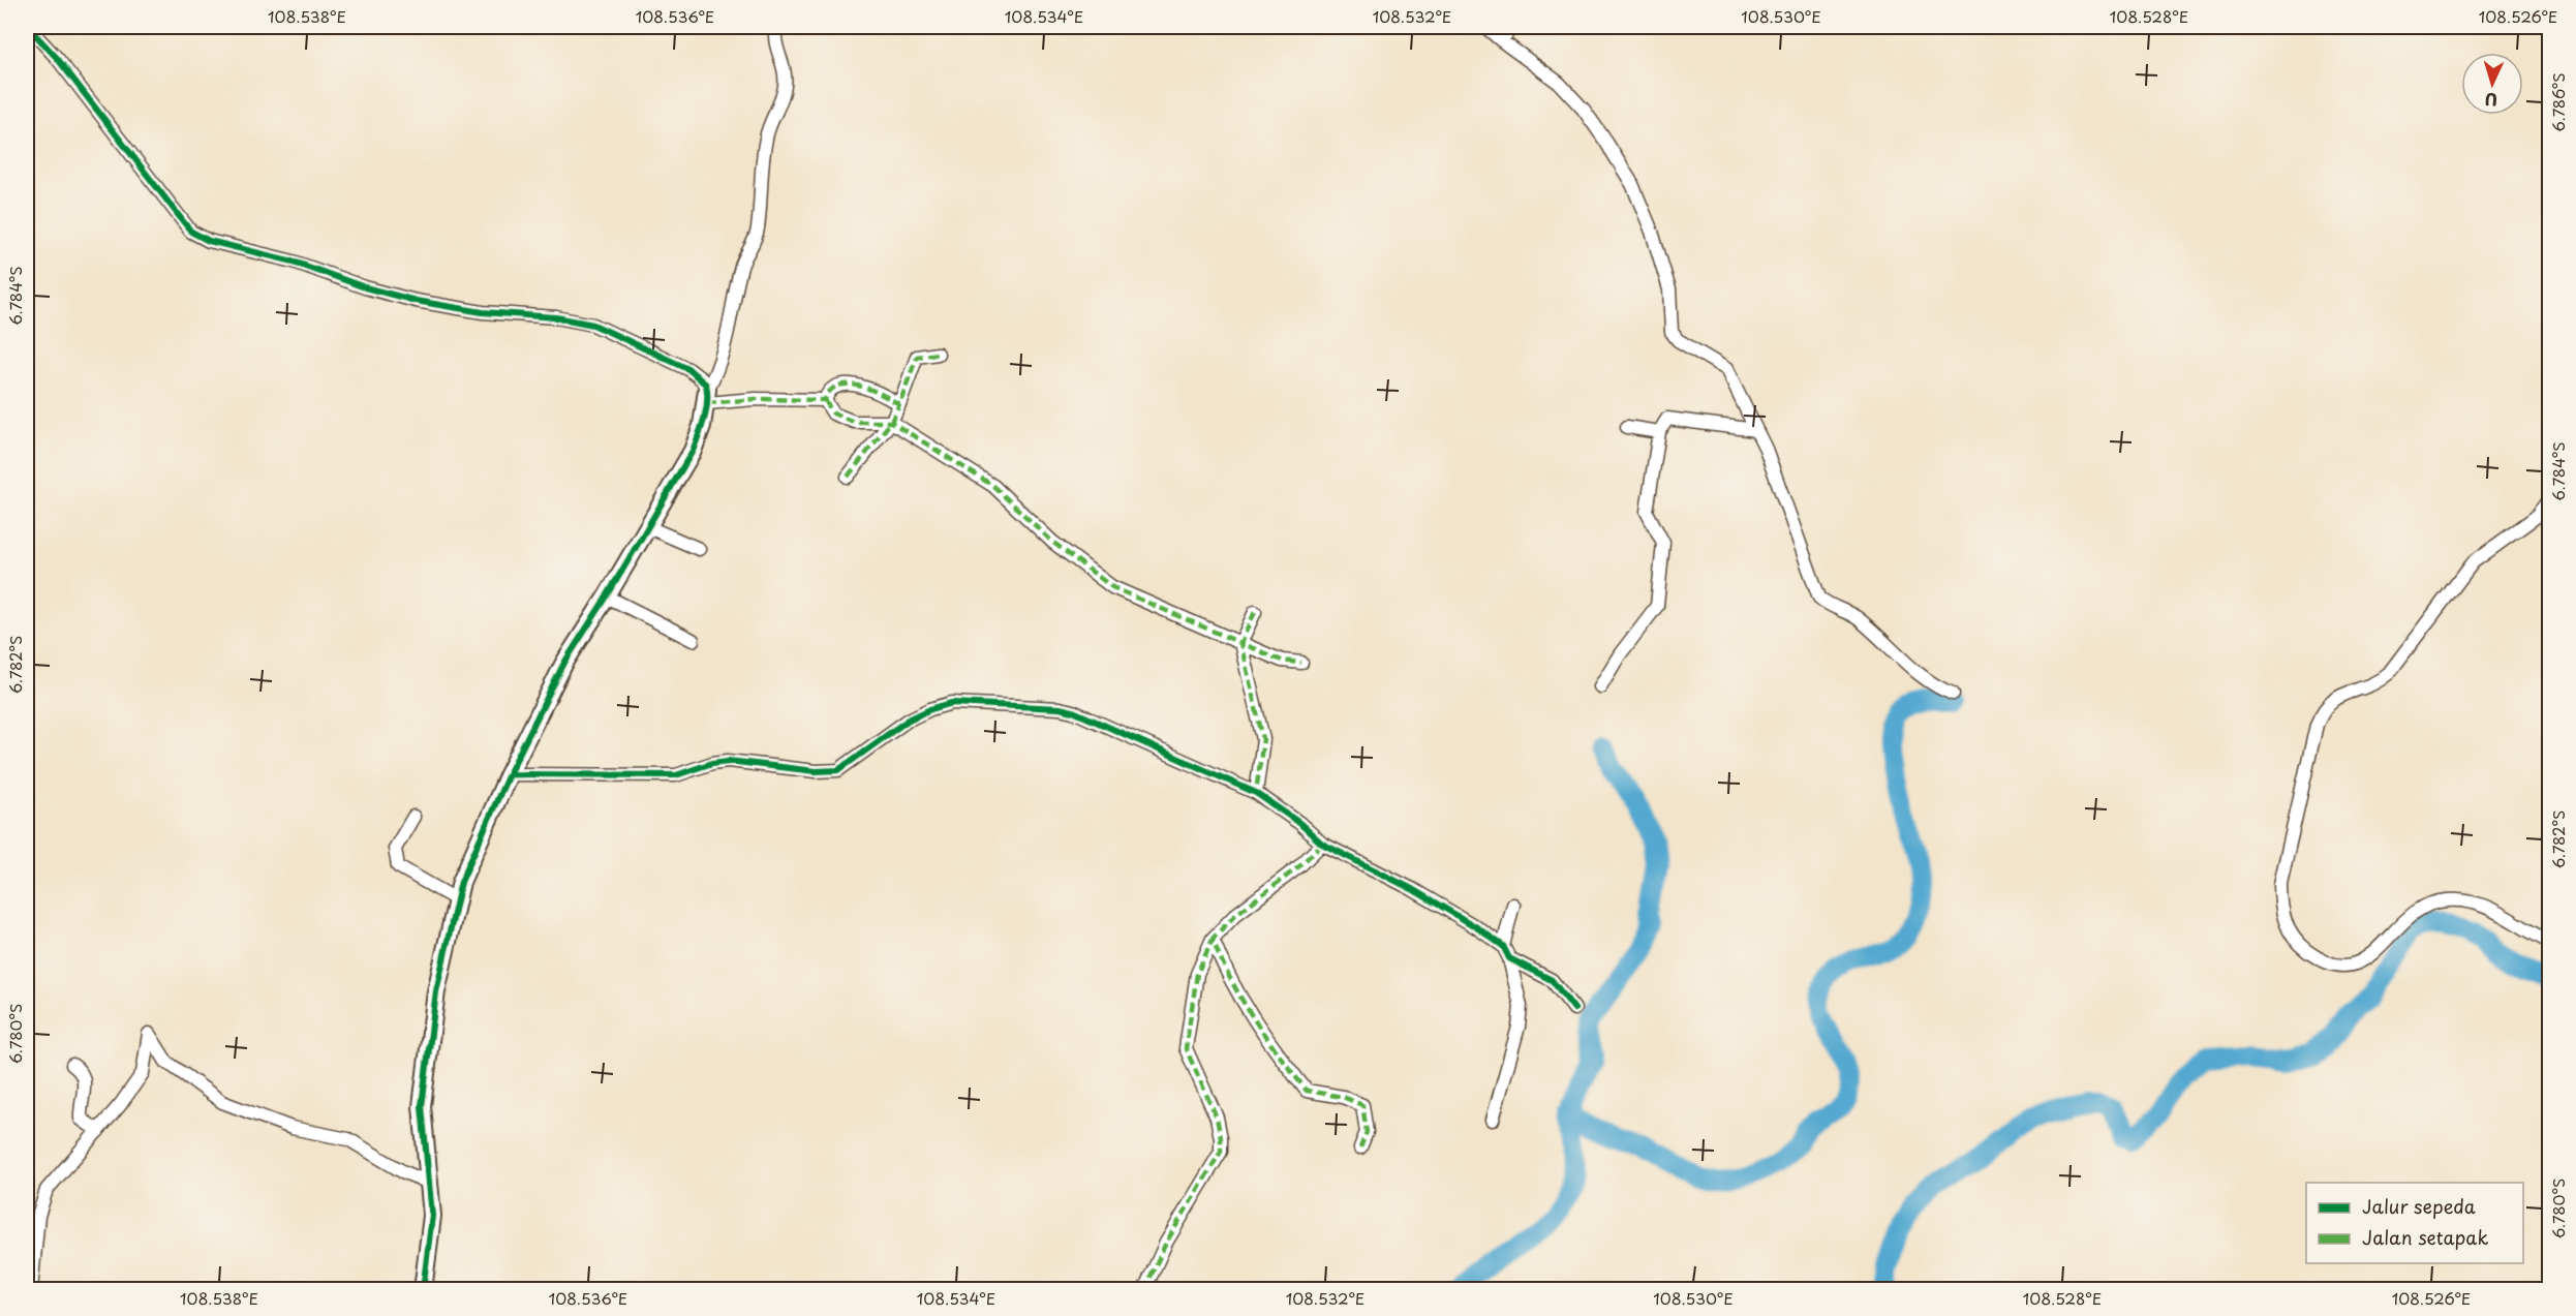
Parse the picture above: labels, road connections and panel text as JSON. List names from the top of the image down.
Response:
{
  "legend": ["Jalur sepeda", "Jalan setapak"],
  "north": "bottom",
  "coordinates": [
    "108.538°E",
    "108.536°E",
    "108.534°E",
    "108.532°E",
    "108.530°E",
    "108.528°E",
    "108.526°E",
    "6.786°S",
    "6.784°S",
    "6.782°S",
    "6.780°S"
  ]
}
